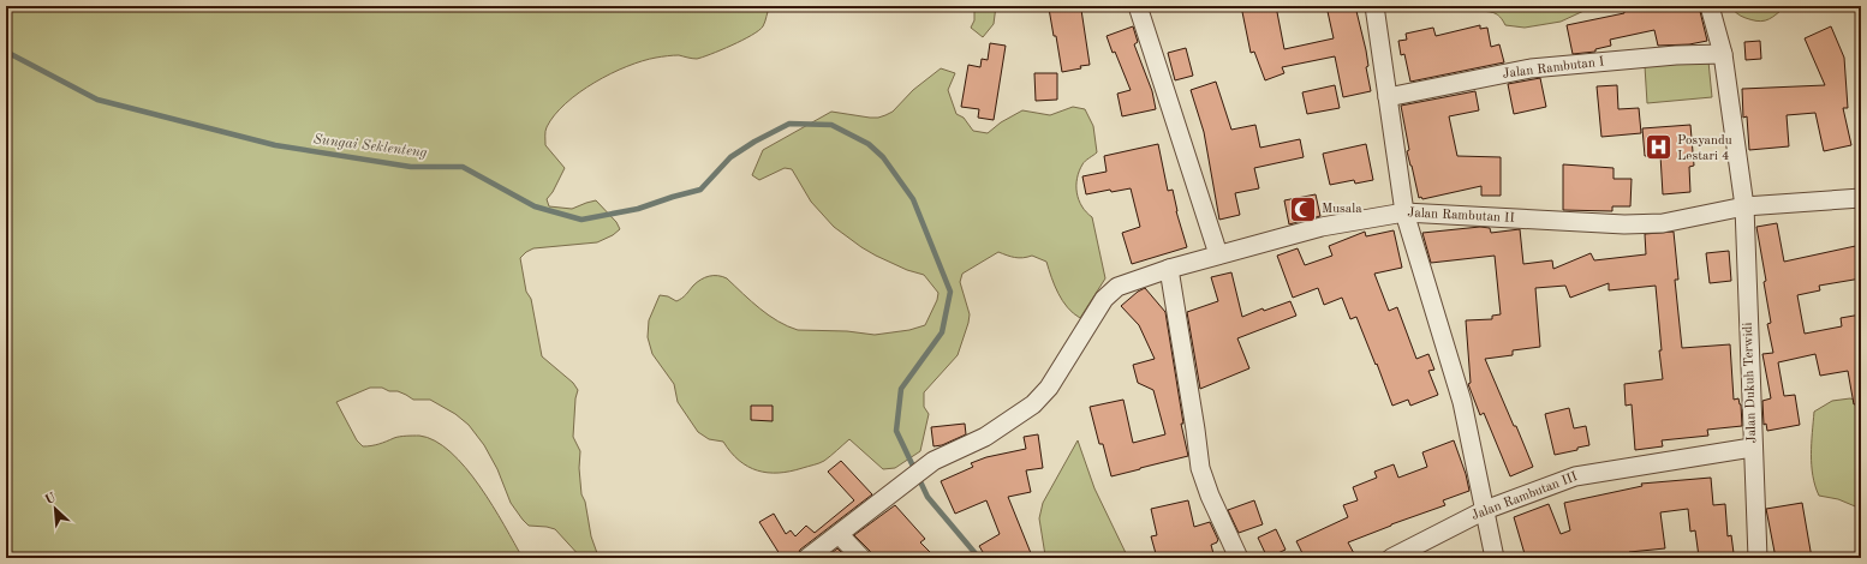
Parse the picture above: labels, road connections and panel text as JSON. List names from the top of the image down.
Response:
{
  "streets": {
    "street": [
      "Jalan Rambutan I",
      "Jalan Rambutan II",
      "Jalan Dukuh Terwidi",
      "Jalan Rambutan III"
    ]
  },
  "crossings": [
    ["Jalan Rambutan I", "Jalan Dukuh Terwidi"],
    ["Jalan Rambutan II", "Jalan Dukuh Terwidi"],
    ["Jalan Dukuh Terwidi", "Jalan Rambutan III"]
  ],
  "water": ["Sungai Seklenteng"],
  "places": {
    "hospital": ["Posyandu Lestari 4"],
    "mosque": ["Musala"]
  },
  "north": "top left"
}
